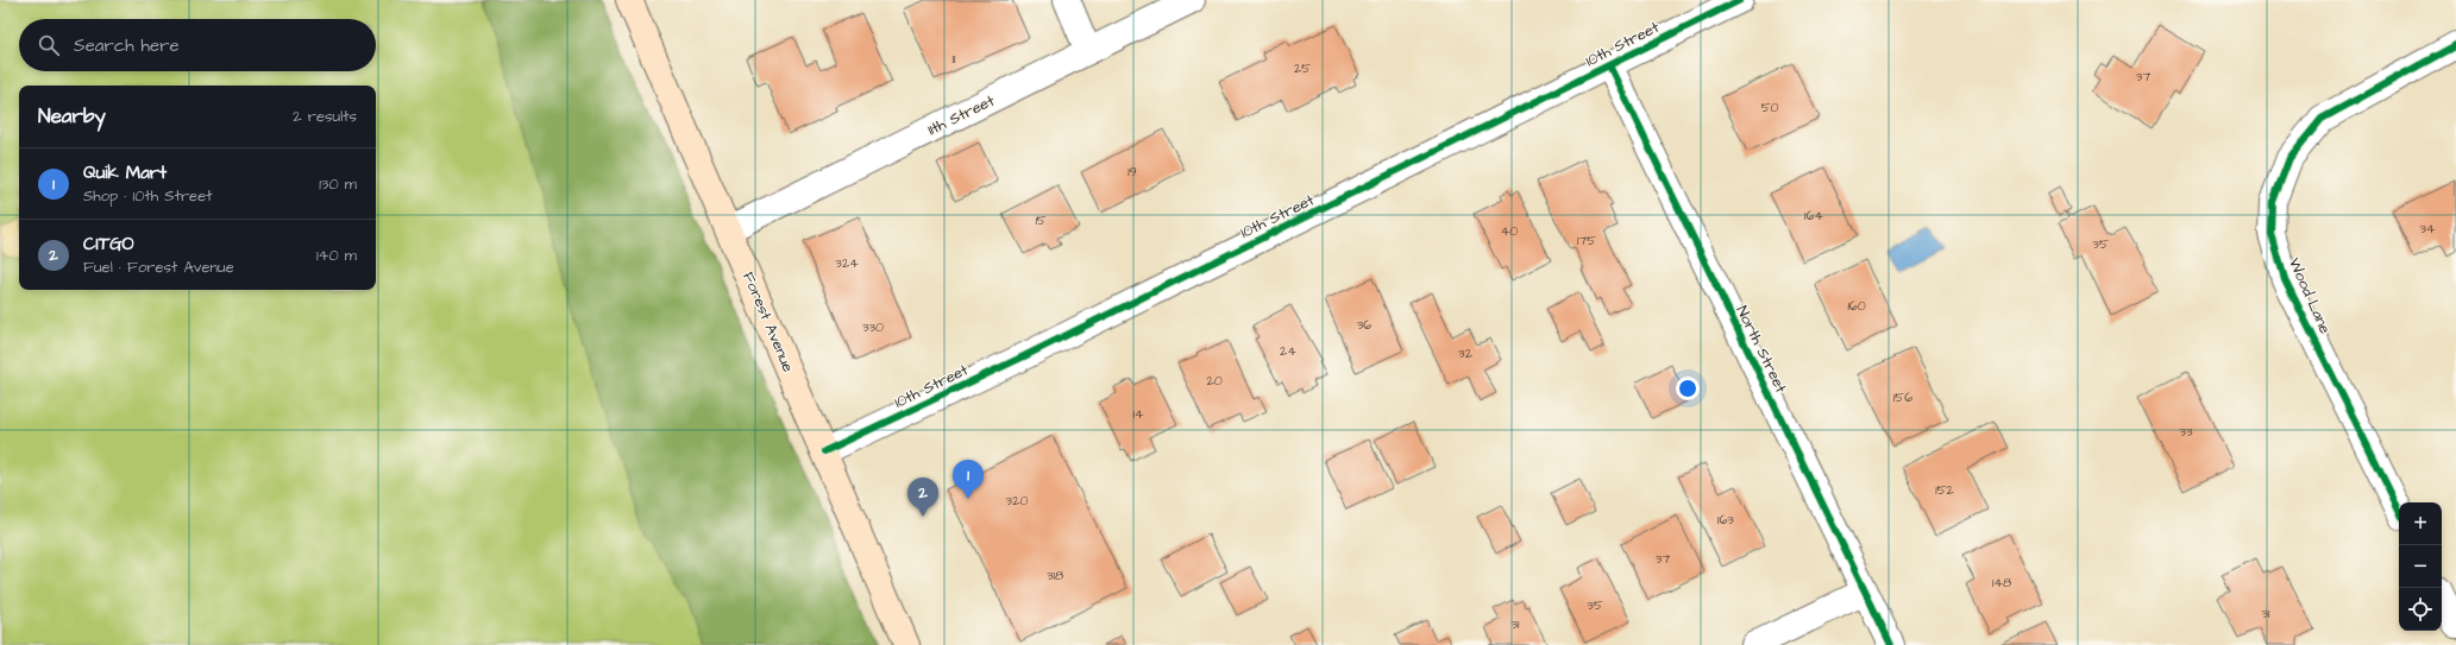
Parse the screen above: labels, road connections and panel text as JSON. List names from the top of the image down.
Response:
{
  "streets": {
    "main road": ["Forest Avenue"],
    "street": [
      "10th Street",
      "11th Street",
      "Wood Lane",
      "North Street"
    ]
  },
  "crossings": [
    ["10th Street", "Forest Avenue"],
    ["10th Street", "North Street"],
    ["11th Street", "Forest Avenue"]
  ],
  "house_numbers": [
    "11",
    "25",
    "37",
    "50",
    "19",
    "164",
    "15",
    "34",
    "40",
    "175",
    "35",
    "324",
    "160",
    "36",
    "330",
    "24",
    "32",
    "20",
    "156",
    "14",
    "33",
    "152",
    "320",
    "163",
    "37",
    "318",
    "148",
    "35",
    "31",
    "31"
  ],
  "page": {
    "search": "Search here",
    "heading": ["Nearby", "2 results"],
    "list": [
      {
        "mark": "1",
        "name": "Quik Mart",
        "note": "Shop · 10th Street",
        "value": "130 m"
      },
      {
        "mark": "2",
        "name": "CITGO",
        "note": "Fuel · Forest Avenue",
        "value": "140 m"
      }
    ],
    "pins": ["1", "2"],
    "map_buttons": ["+", "−"]
  }
}
